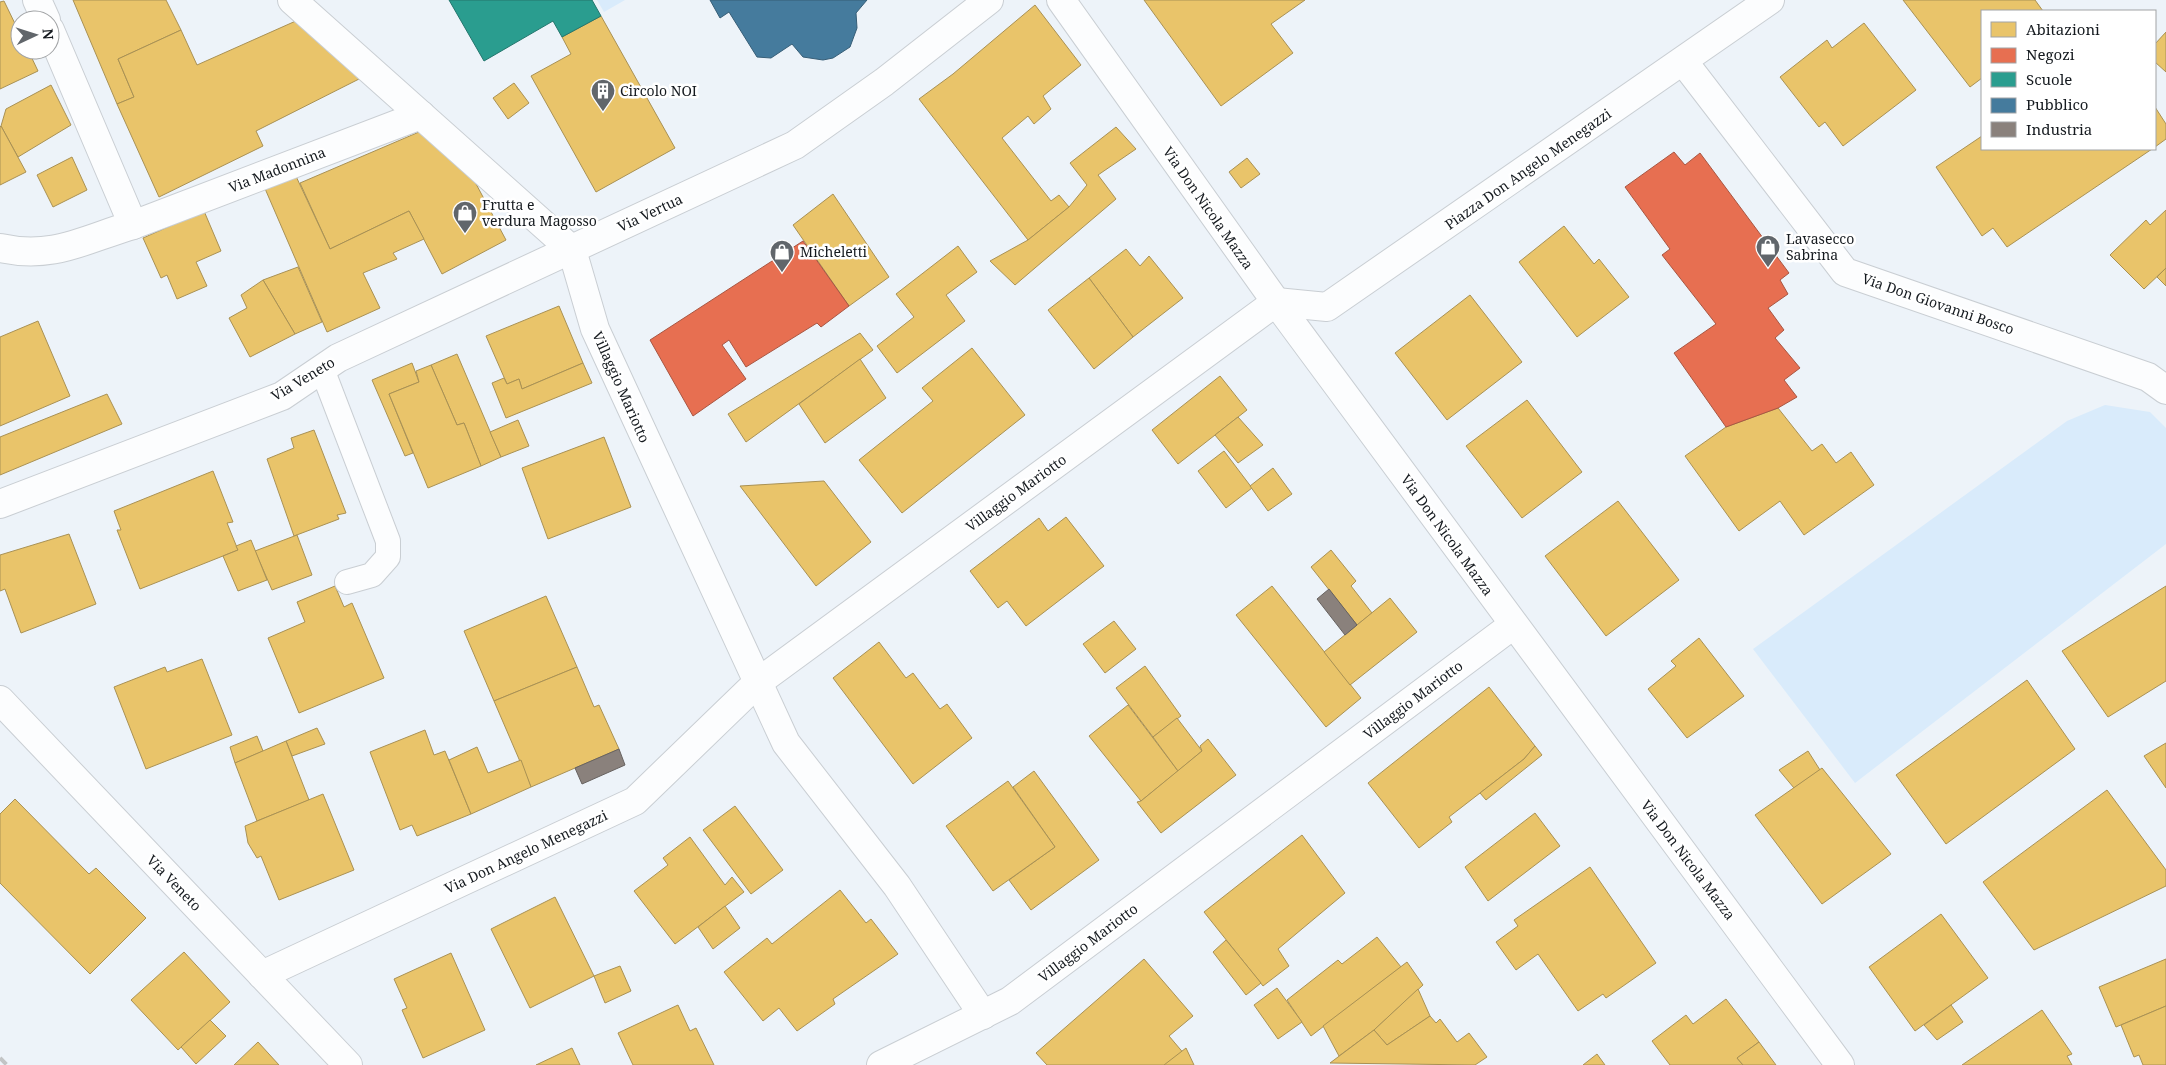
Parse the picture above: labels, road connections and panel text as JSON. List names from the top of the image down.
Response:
{
  "streets": {
    "street": [
      "Piazza Don Angelo Menegazzi",
      "Via Madonnina",
      "Via Don Nicola Mazza",
      "Via Vertua",
      "Via Don Giovanni Bosco",
      "Via Veneto",
      "Villaggio Mariotto",
      "Via Don Angelo Menegazzi"
    ]
  },
  "crossings": [
    ["Piazza Don Angelo Menegazzi", "Via Don Nicola Mazza"],
    ["Piazza Don Angelo Menegazzi", "Via Don Giovanni Bosco"],
    ["Piazza Don Angelo Menegazzi", "Villaggio Mariotto"],
    ["Via Don Nicola Mazza", "Villaggio Mariotto"],
    ["Via Vertua", "Via Veneto"],
    ["Via Vertua", "Villaggio Mariotto"],
    ["Via Veneto", "Villaggio Mariotto"],
    ["Via Veneto", "Via Don Angelo Menegazzi"],
    ["Villaggio Mariotto", "Via Don Angelo Menegazzi"]
  ],
  "places": {
    "building": ["Circolo NOI"],
    "shop": ["Frutta e verdura Magosso", "Lavasecco Sabrina", "Micheletti"]
  },
  "legend": [
    "Abitazioni",
    "Negozi",
    "Scuole",
    "Pubblico",
    "Industria"
  ],
  "north": "right"
}
